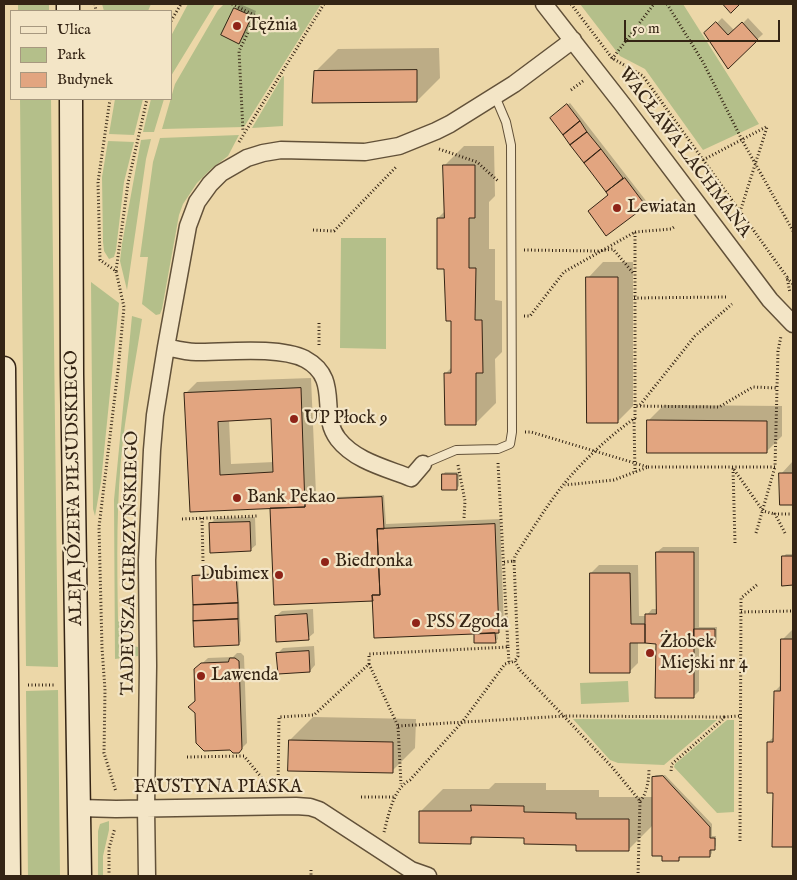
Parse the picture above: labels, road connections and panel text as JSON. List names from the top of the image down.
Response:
{
  "streets": {
    "main road": ["ALEJA JÓZEFA PIŁSUDSKIEGO"],
    "street": ["WACŁAWA LACHMANA", "TADEUSZA GIERZYŃSKIEGO", "FAUSTYNA PIASKA"]
  },
  "crossings": [
    ["WACŁAWA LACHMANA", "TADEUSZA GIERZYŃSKIEGO"],
    ["ALEJA JÓZEFA PIŁSUDSKIEGO", "FAUSTYNA PIASKA"],
    ["TADEUSZA GIERZYŃSKIEGO", "FAUSTYNA PIASKA"]
  ],
  "places": [
    "Tężnia",
    "Lewiatan",
    "UP Płock 9",
    "Bank Pekao",
    "Biedronka",
    "Dubimex",
    "PSS Zgoda",
    "Żłobek Miejski nr 4",
    "Lawenda"
  ],
  "legend": ["Ulica", "Park", "Budynek"],
  "scale_bar": "50 m"
}
